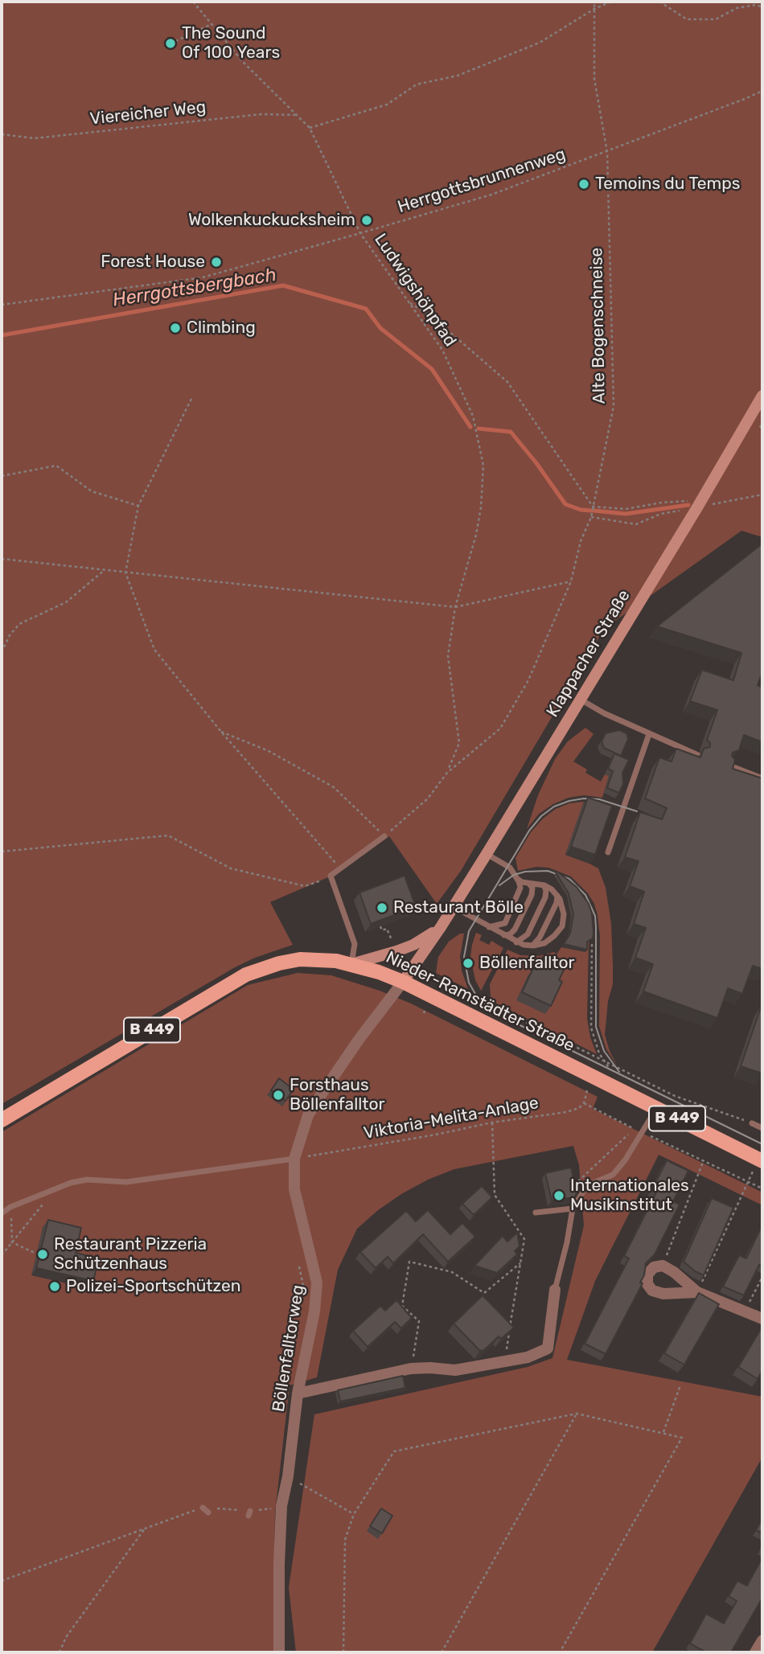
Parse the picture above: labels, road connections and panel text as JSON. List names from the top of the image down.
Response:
{
  "streets": {
    "main road": ["Klappacher Straße", "Nieder-Ramstädter Straße", "B 449"],
    "street": ["Böllenfalltorweg"],
    "path": [
      "Viereicher Weg",
      "Herrgottsbrunnenweg",
      "Ludwigshöhpfad",
      "Alte Bogenschneise",
      "Viktoria-Melita-Anlage"
    ]
  },
  "crossings": [
    ["Viereicher Weg", "Ludwigshöhpfad"],
    ["Herrgottsbrunnenweg", "Ludwigshöhpfad"],
    ["Herrgottsbrunnenweg", "Alte Bogenschneise"],
    ["Ludwigshöhpfad", "Alte Bogenschneise"],
    ["Klappacher Straße", "Nieder-Ramstädter Straße"],
    ["Klappacher Straße", "Böllenfalltorweg"],
    ["Nieder-Ramstädter Straße", "Böllenfalltorweg"],
    ["Viktoria-Melita-Anlage", "Böllenfalltorweg"]
  ],
  "water": ["Herrgottsbergbach"],
  "places": [
    "The Sound Of 100 Years",
    "Temoins du Temps",
    "Wolkenkuckucksheim",
    "Forest House",
    "Climbing",
    "Restaurant Bölle",
    "Böllenfalltor",
    "Forsthaus Böllenfalltor",
    "Internationales Musikinstitut",
    "Restaurant Pizzeria Schützenhaus",
    "Polizei-Sportschützen"
  ]
}
